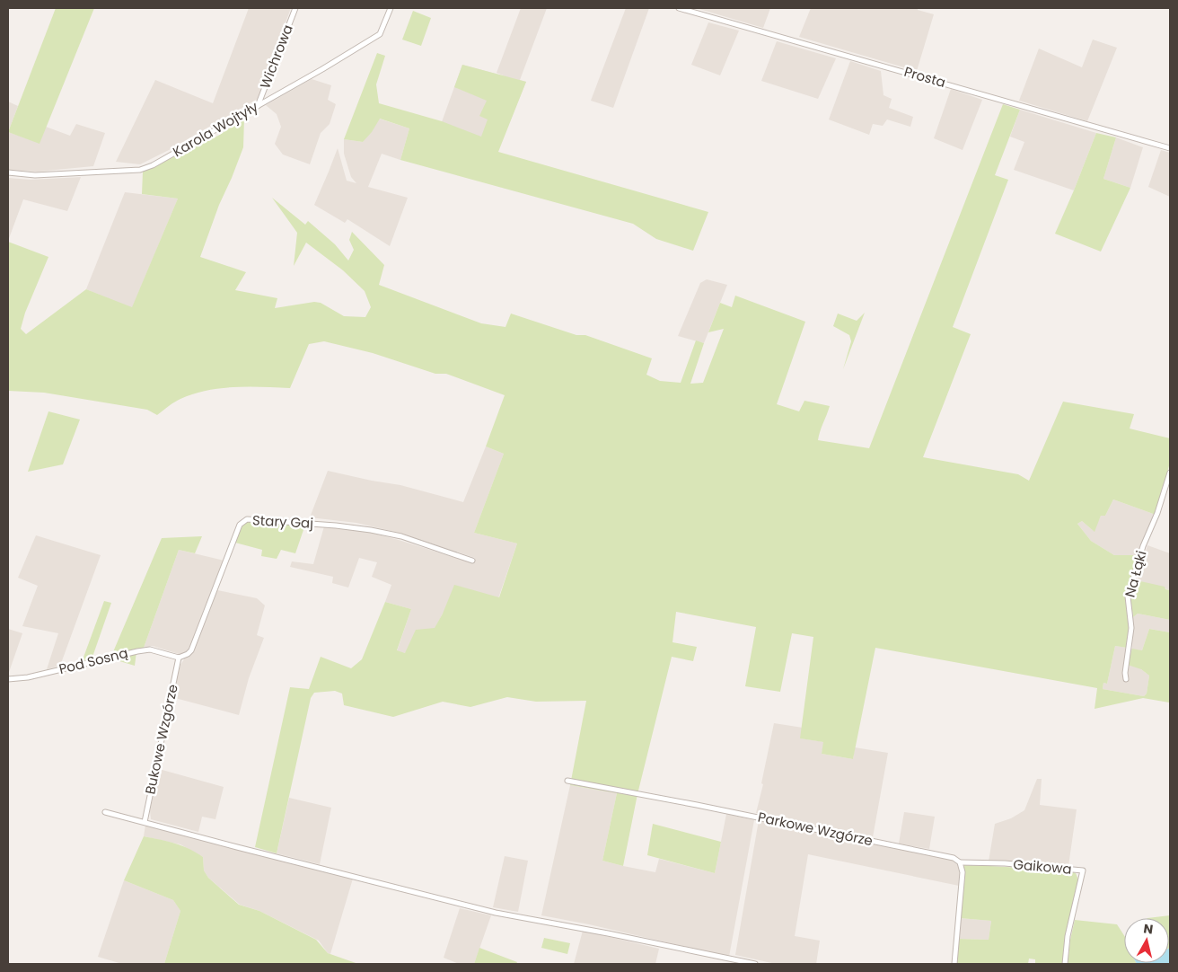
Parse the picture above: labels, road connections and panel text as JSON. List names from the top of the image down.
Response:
{
  "streets": {
    "street": [
      "Wichrowa",
      "Prosta",
      "Karola Wojtyły",
      "Stary Gaj",
      "Na Łąki",
      "Pod Sosną",
      "Bukowe Wzgórze",
      "Parkowe Wzgórze",
      "Gaikowa"
    ]
  },
  "crossings": [
    ["Wichrowa", "Karola Wojtyły"],
    ["Stary Gaj", "Pod Sosną"],
    ["Stary Gaj", "Bukowe Wzgórze"],
    ["Pod Sosną", "Bukowe Wzgórze"],
    ["Parkowe Wzgórze", "Gaikowa"]
  ],
  "north": "top"
}
